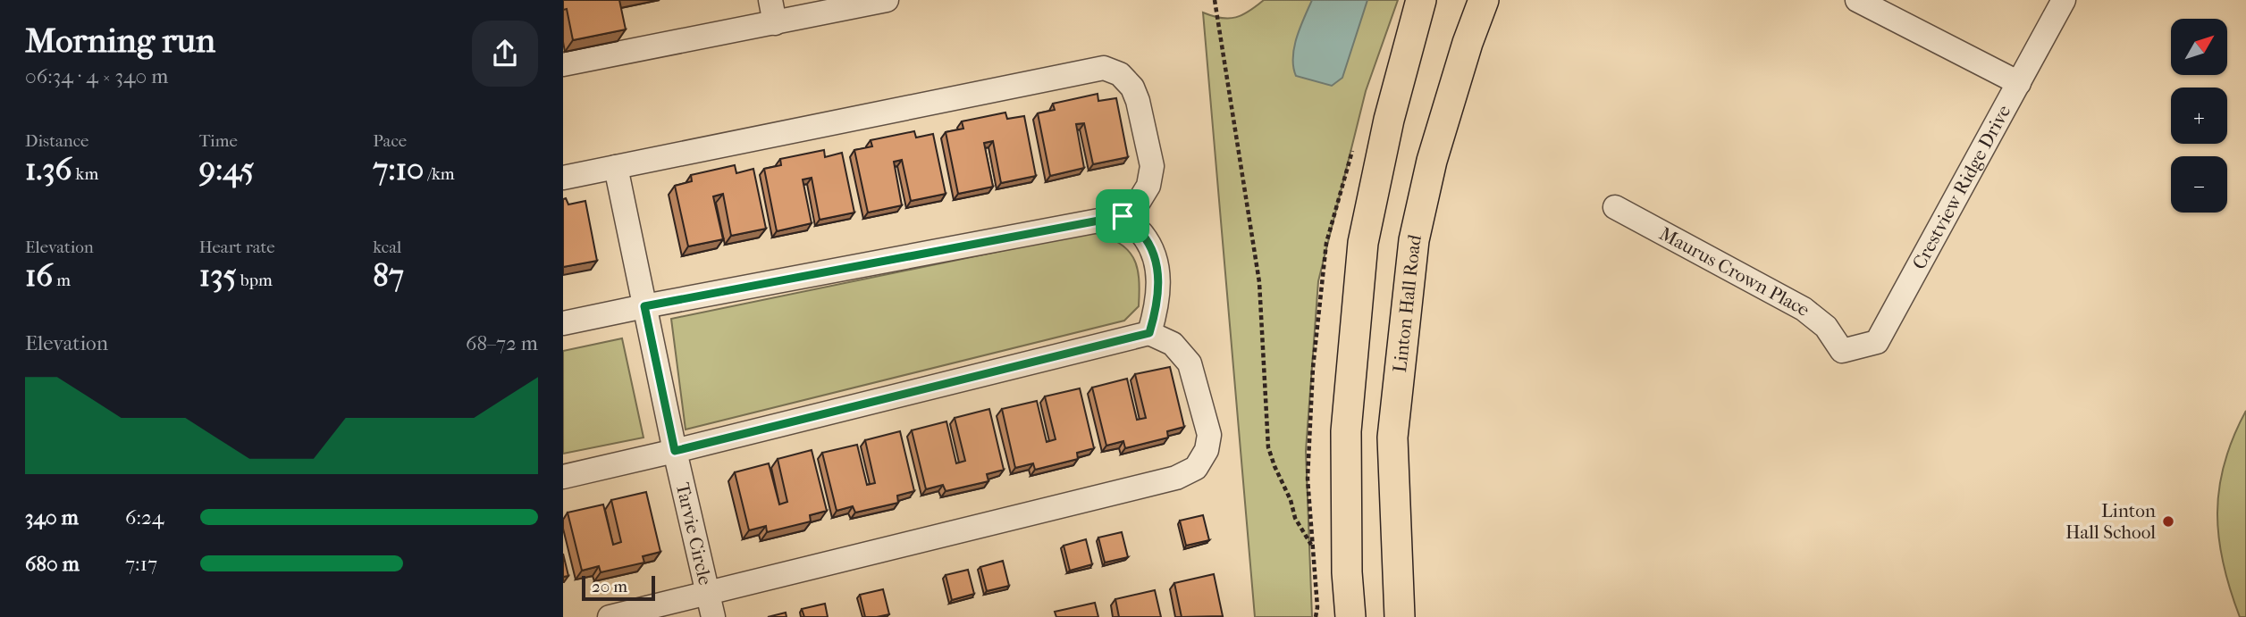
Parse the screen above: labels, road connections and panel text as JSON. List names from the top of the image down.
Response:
{
  "streets": {
    "main road": ["Linton Hall Road"],
    "street": ["Crestview Ridge Drive", "Maurus Crown Place", "Tarvie Circle"]
  },
  "crossings": [
    ["Crestview Ridge Drive", "Maurus Crown Place"]
  ],
  "places": ["Linton Hall School"],
  "scale_bar": "20 m",
  "north": "top right",
  "page": {
    "heading": ["Morning run", "06:34 · 4 × 340 m"],
    "map_buttons": ["+", "−"],
    "stats": [
      ["Distance", "1.36 km"],
      ["Time", "9:45"],
      ["Pace", "7:10 /km"],
      ["Elevation", "16 m"],
      ["Heart rate", "135 bpm"],
      ["kcal", "87"]
    ],
    "chart": ["Elevation", "68–72 m"],
    "list": [
      {
        "name": "340 m",
        "note": "6:24"
      },
      {
        "name": "680 m",
        "note": "7:17"
      }
    ],
    "scale": "20 m"
  }
}
